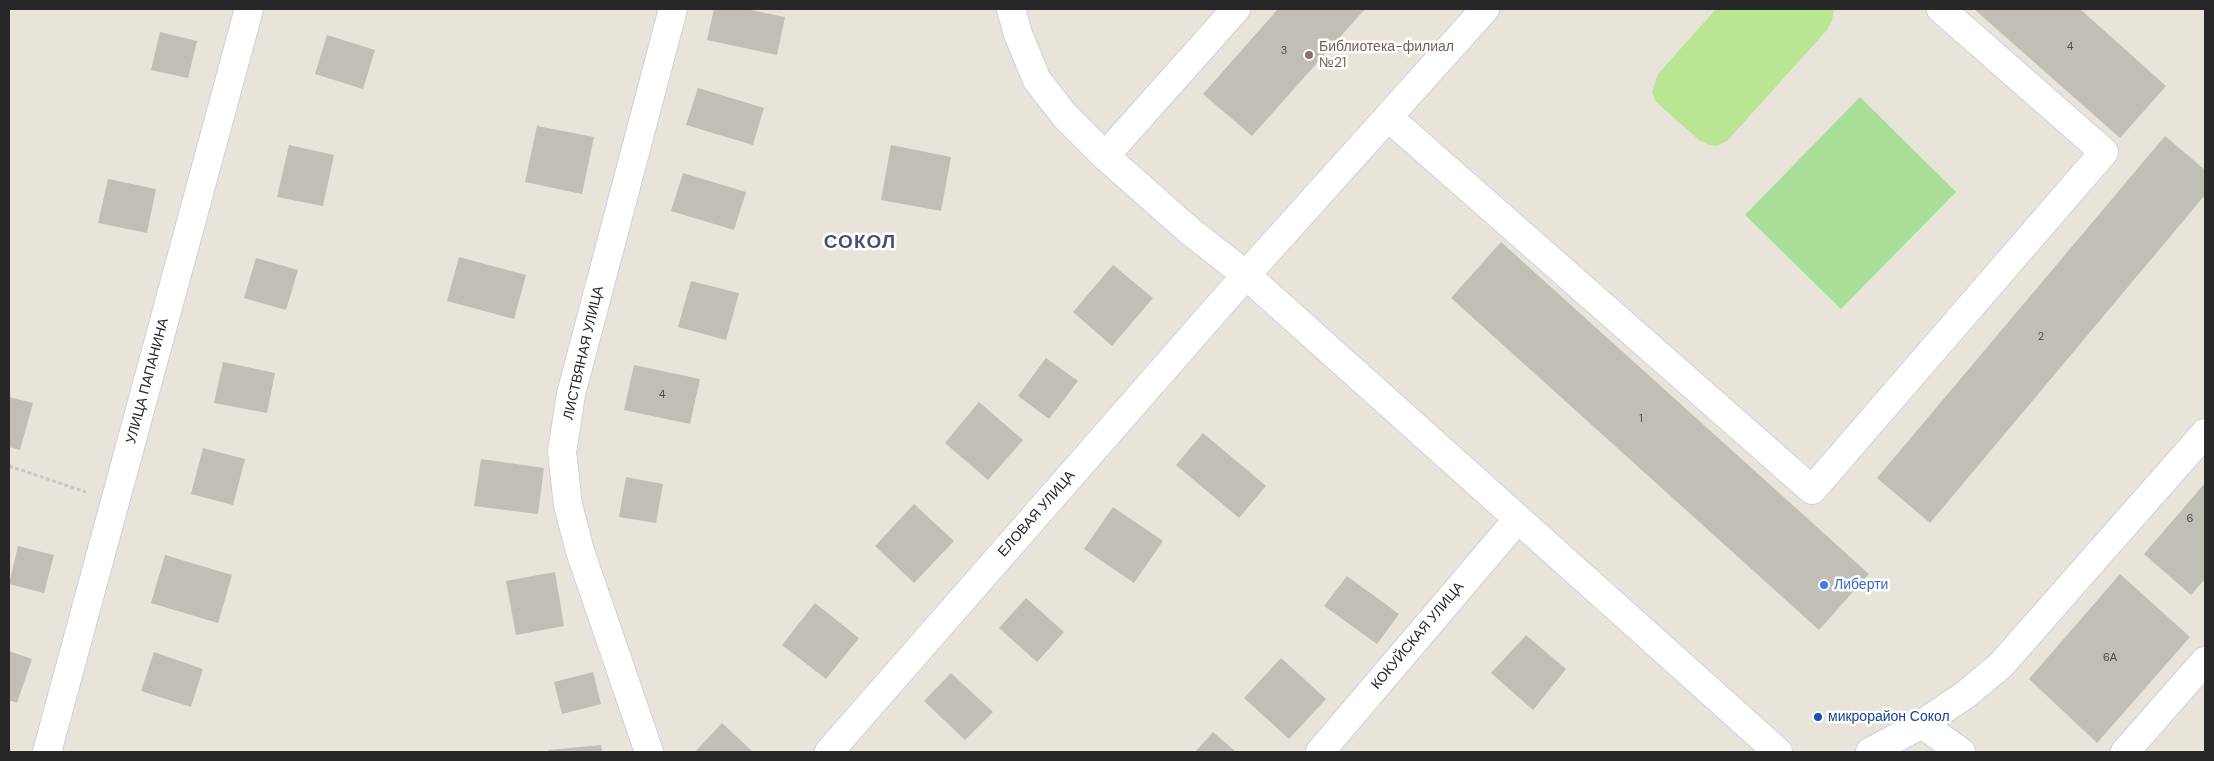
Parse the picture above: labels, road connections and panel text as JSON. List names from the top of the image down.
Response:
{
  "streets": {
    "street": [
      "ЛИСТВЯНАЯ УЛИЦА",
      "УЛИЦА ПАПАНИНА",
      "ЕЛОВАЯ УЛИЦА",
      "КОКУЙСКАЯ УЛИЦА"
    ]
  },
  "districts": ["СОКОЛ"],
  "places": ["Библиотека-филиал №21", "Либерти", "микрорайон Сокол"],
  "house_numbers": [
    "4",
    "3",
    "2",
    "4",
    "1",
    "6",
    "6А"
  ]
}
